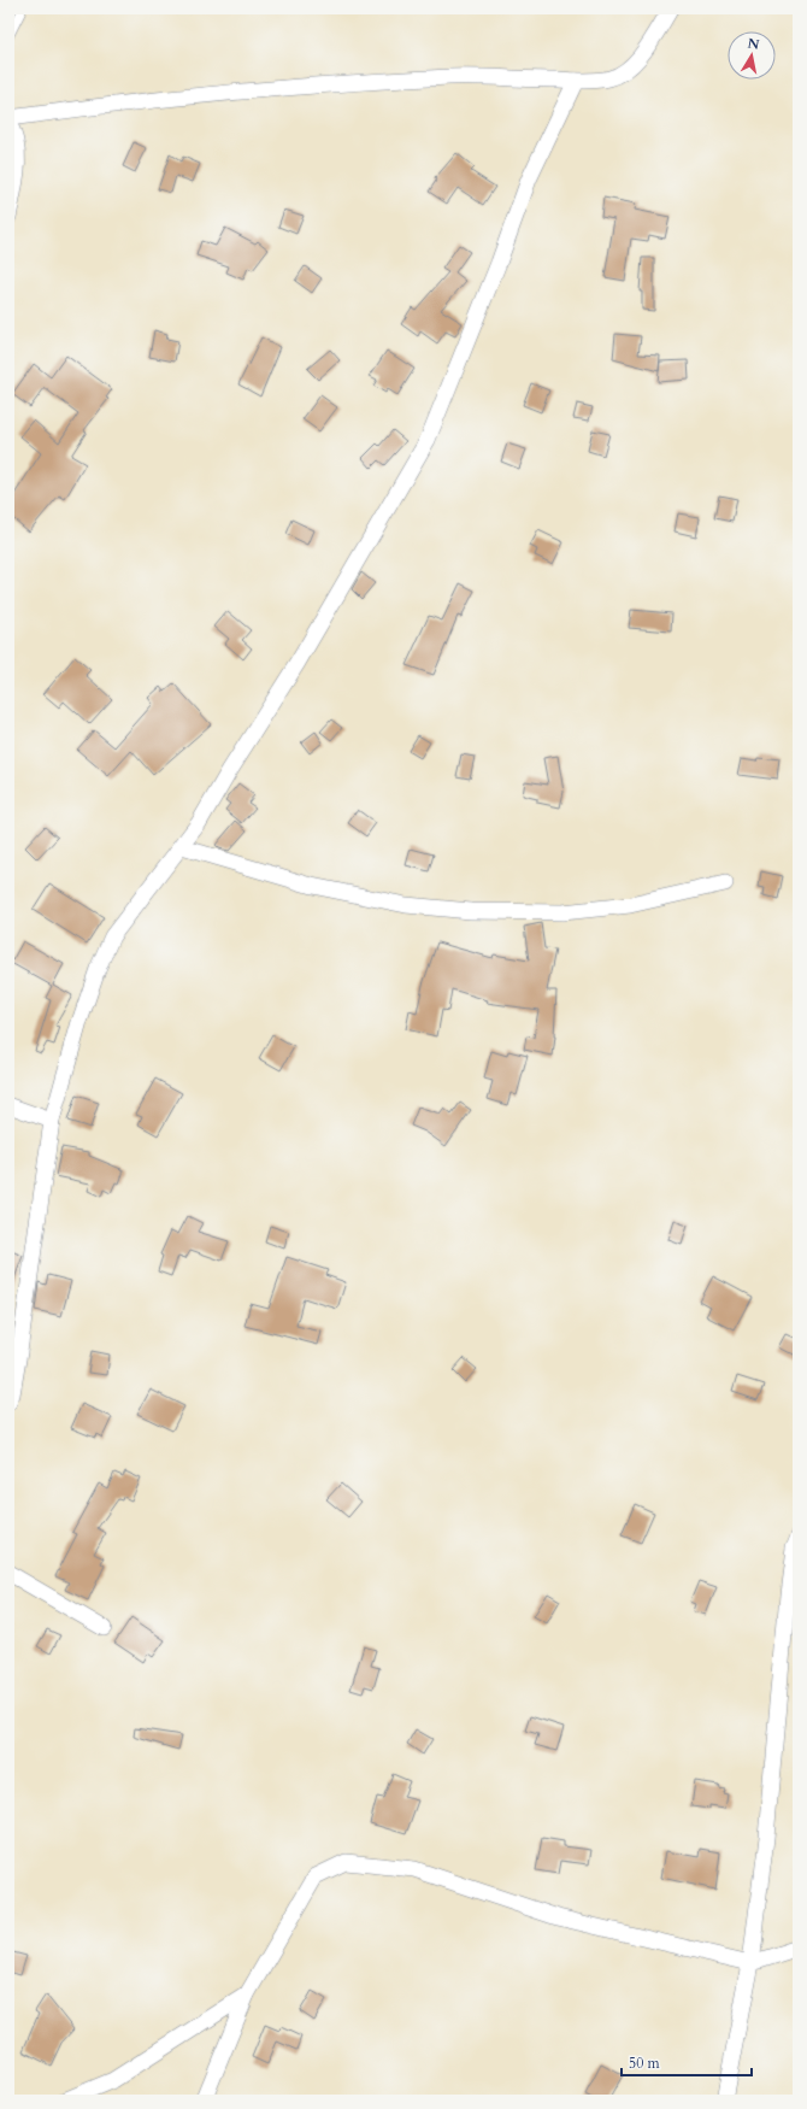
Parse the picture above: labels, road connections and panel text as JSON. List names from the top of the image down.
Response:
{
  "scale_bar": "50 m",
  "north": "top"
}
